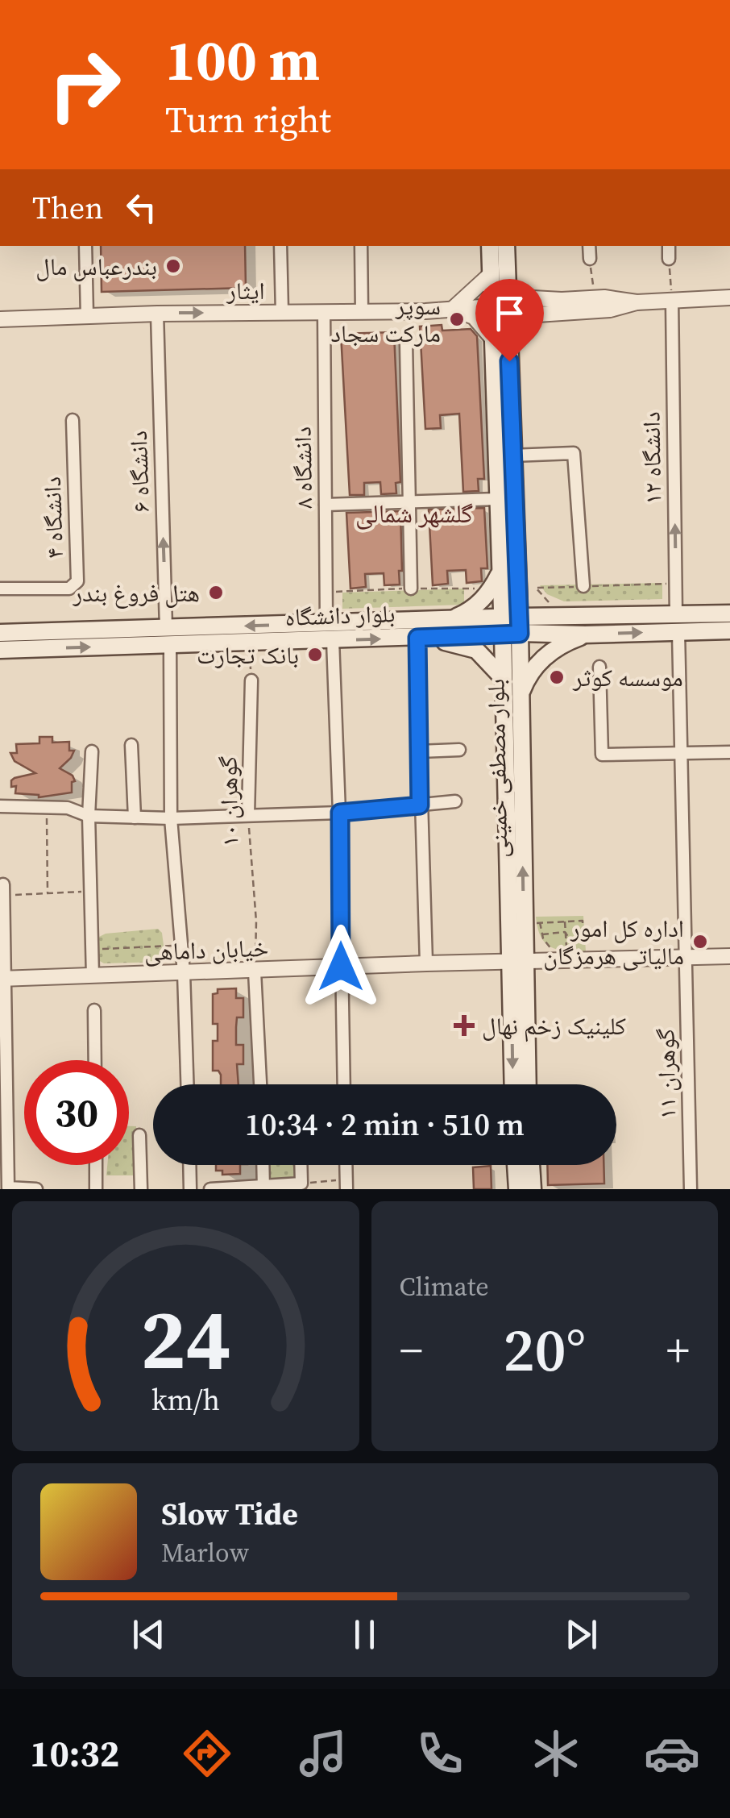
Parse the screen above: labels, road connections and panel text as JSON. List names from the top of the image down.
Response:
{
  "streets": {
    "main road": ["بلوار دانشگاه", "بلوار مصطفی خمینی"],
    "street": [
      "ایثار",
      "دانشگاه ۱۲",
      "دانشگاه ۸",
      "دانشگاه ۶",
      "دانشگاه ۴",
      "گوهران ۱۰",
      "خیابان داماهی",
      "گوهران ۱۱"
    ]
  },
  "crossings": [
    ["ایثار", "دانشگاه ۸"],
    ["ایثار", "دانشگاه ۶"],
    ["ایثار", "بلوار مصطفی خمینی"],
    ["دانشگاه ۱۲", "بلوار دانشگاه"],
    ["دانشگاه ۱۲", "گوهران ۱۱"],
    ["دانشگاه ۸", "بلوار دانشگاه"],
    ["دانشگاه ۶", "بلوار دانشگاه"],
    ["دانشگاه ۶", "خیابان داماهی"],
    ["بلوار دانشگاه", "بلوار مصطفی خمینی"],
    ["بلوار مصطفی خمینی", "خیابان داماهی"],
    ["گوهران ۱۰", "خیابان داماهی"],
    ["خیابان داماهی", "گوهران ۱۱"]
  ],
  "one_way": ["دانشگاه ۱۲", "دانشگاه ۶"],
  "districts": ["گلشهر شمالی"],
  "places": {
    "other": [
      "بندرعباس مال",
      "سوپر مارکت سجاد",
      "هتل فروغ بندر",
      "بانک تجارت",
      "موسسه کوثر",
      "اداره کل امور مالیاتی هرمزگان"
    ],
    "health": ["کلینیک زخم نهال"]
  },
  "page": {
    "turn": ["100 m", "Turn right"],
    "then": "Then",
    "limit": "30",
    "trip": "10:34 · 2 min · 510 m",
    "tile": "Climate",
    "heat": ["−", "20°", "+"],
    "song": ["Slow Tide", "Marlow"],
    "tabs": "10:32",
    "gauge": ["24", "km/h"]
  }
}
